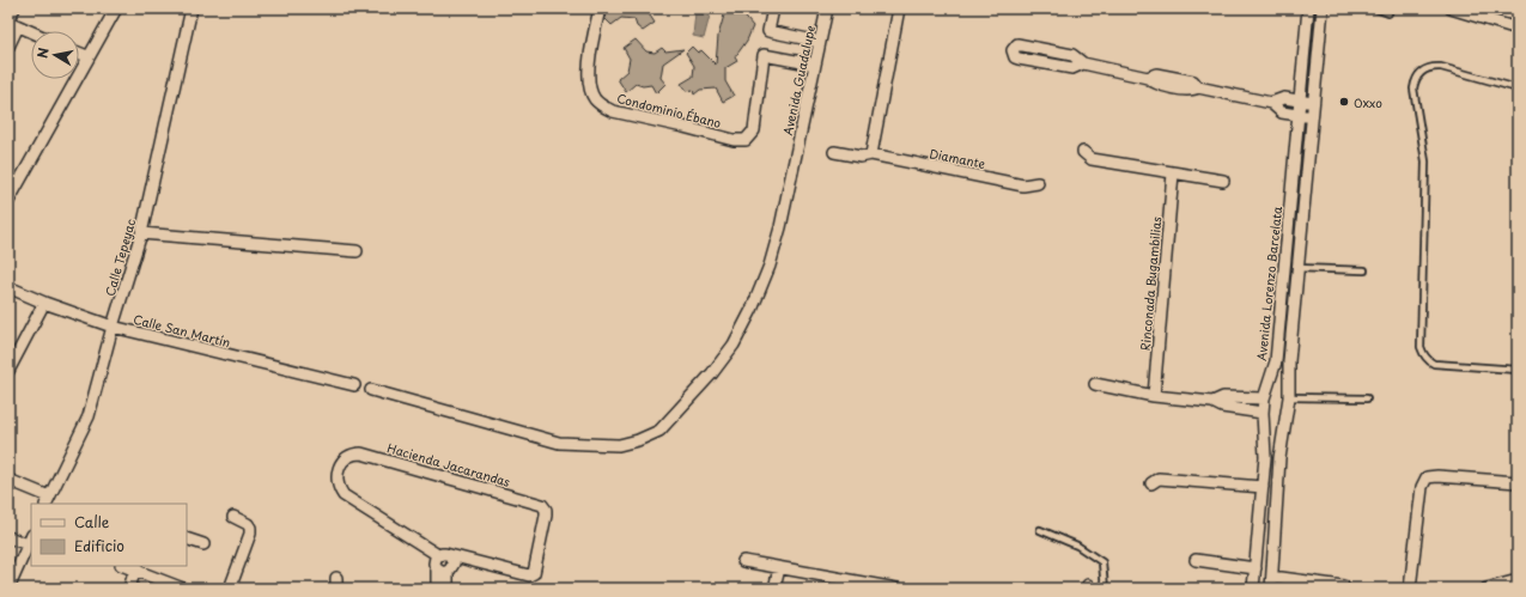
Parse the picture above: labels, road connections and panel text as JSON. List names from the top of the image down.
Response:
{
  "streets": {
    "street": [
      "Avenida Guadalupe",
      "Condominio Ébano",
      "Diamante",
      "Calle Tepeyac",
      "Rinconada Bugambilias",
      "Avenida Lorenzo Barcelata",
      "Calle San Martín",
      "Hacienda Jacarandas"
    ]
  },
  "crossings": [
    ["Avenida Guadalupe", "Condominio Ébano"],
    ["Calle Tepeyac", "Calle San Martín"]
  ],
  "places": ["Oxxo"],
  "legend": ["Calle", "Edificio"],
  "north": "left"
}
